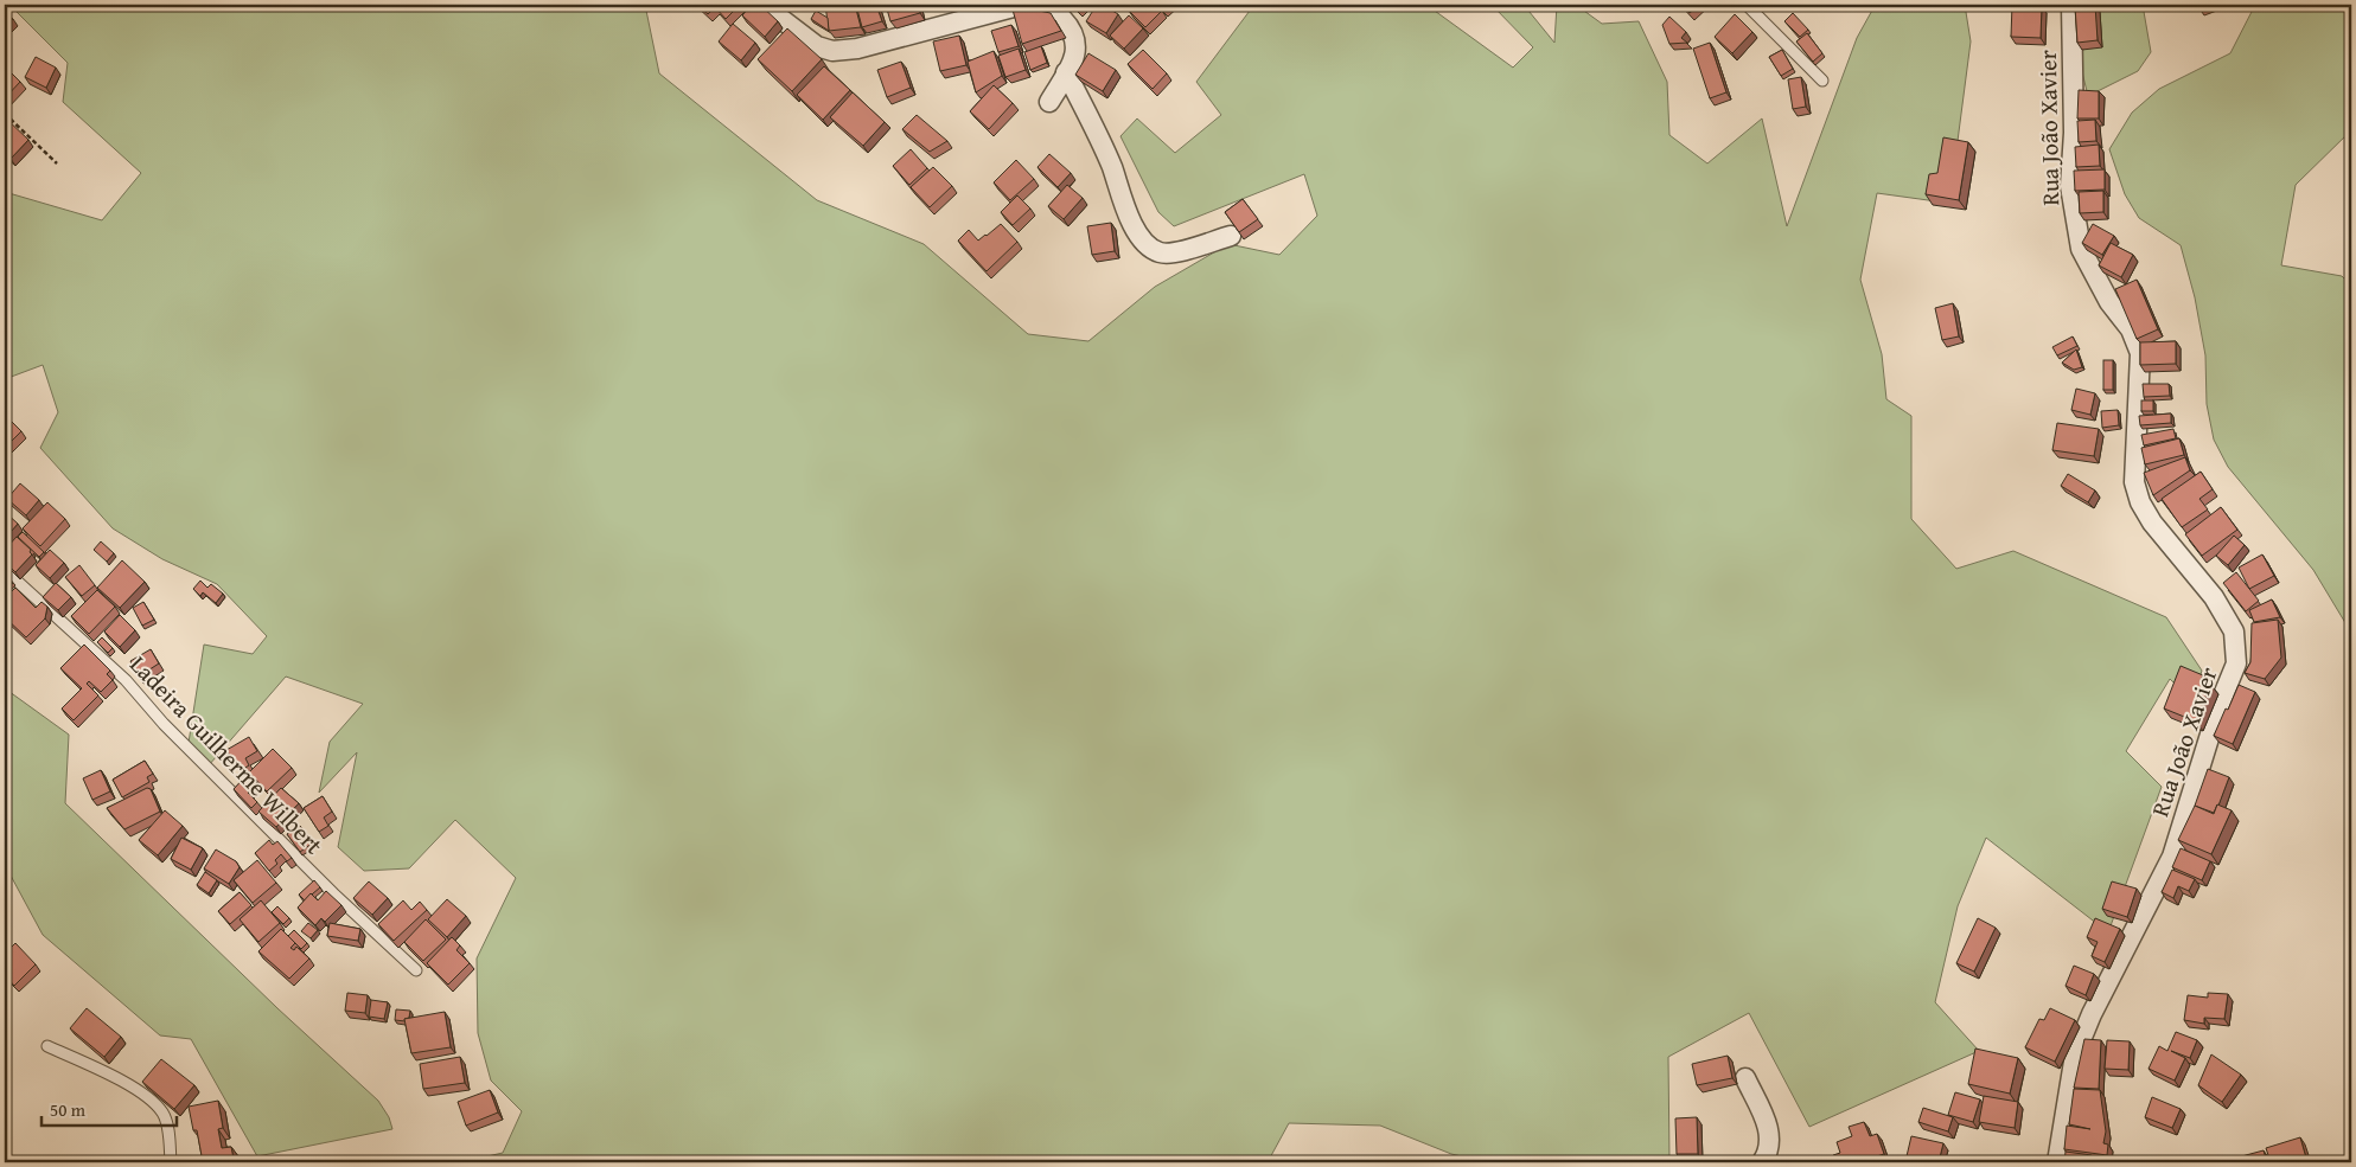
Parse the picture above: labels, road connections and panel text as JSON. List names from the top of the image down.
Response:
{
  "streets": {
    "street": ["Rua João Xavier"],
    "lane": ["Ladeira Guilherme Wilbert"]
  },
  "scale_bar": "50 m"
}
